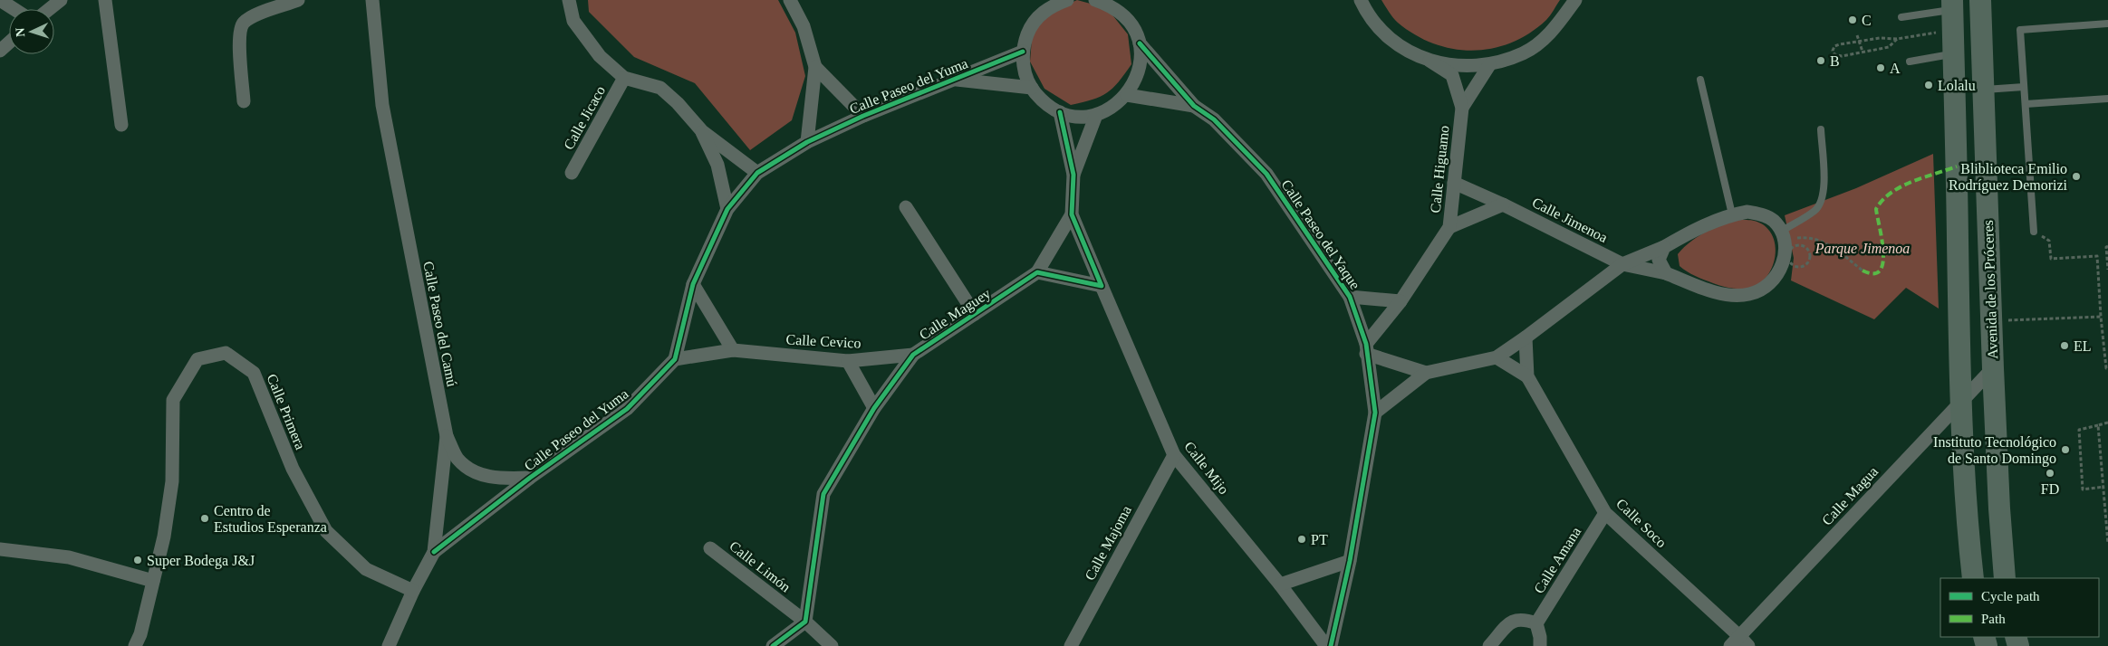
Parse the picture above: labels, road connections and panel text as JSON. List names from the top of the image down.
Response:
{
  "streets": {
    "main road": ["Avenida de los Próceres"],
    "street": [
      "Calle Paseo del Yuma",
      "Calle Jicaco",
      "Calle Higuamo",
      "Calle Jimenoa",
      "Calle Paseo del Yaque",
      "Calle Maguey",
      "Calle Paseo del Camú",
      "Calle Cevico",
      "Calle Primera",
      "Calle Mijo",
      "Calle Magua",
      "Calle Soco",
      "Calle Majoma",
      "Calle Amana",
      "Calle Limón"
    ]
  },
  "crossings": [
    ["Calle Paseo del Yuma", "Calle Paseo del Camú"],
    ["Calle Paseo del Yuma", "Calle Cevico"],
    ["Calle Higuamo", "Calle Jimenoa"],
    ["Calle Higuamo", "Calle Paseo del Yaque"],
    ["Avenida de los Próceres", "Calle Magua"],
    ["Calle Maguey", "Calle Cevico"],
    ["Calle Maguey", "Calle Mijo"],
    ["Calle Maguey", "Calle Limón"],
    ["Calle Paseo del Camú", "Calle Primera"],
    ["Calle Mijo", "Calle Majoma"],
    ["Calle Magua", "Calle Soco"],
    ["Calle Soco", "Calle Amana"]
  ],
  "parks": ["Parque Jimenoa"],
  "places": [
    "C",
    "B",
    "A",
    "Lolalu",
    "Bliblioteca Emilio Rodríguez Demorizi",
    "EL",
    "Instituto Tecnológico de Santo Domingo",
    "FD",
    "Centro de Estudios Esperanza",
    "PT",
    "Super Bodega J&J"
  ],
  "legend": ["Cycle path", "Path"],
  "north": "left"
}
